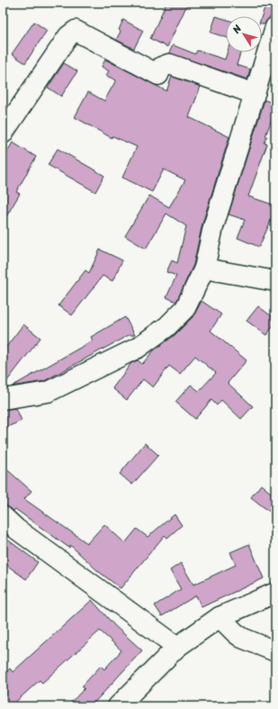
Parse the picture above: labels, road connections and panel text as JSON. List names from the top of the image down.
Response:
{
  "north": "top left"
}
